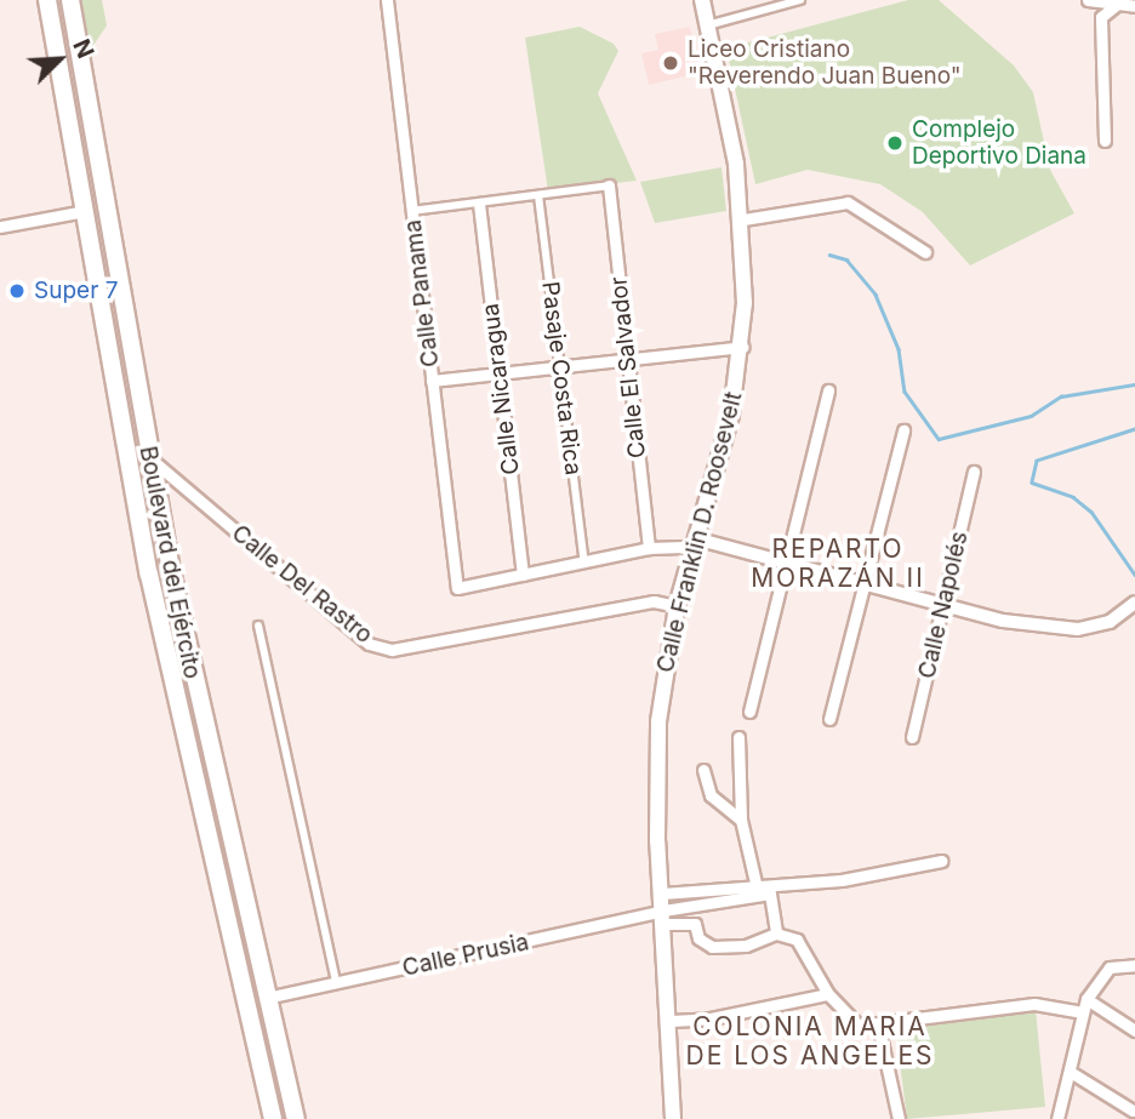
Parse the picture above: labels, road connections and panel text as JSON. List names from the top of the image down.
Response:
{
  "streets": {
    "highway": ["Boulevard del Ejército"],
    "main road": ["Calle Franklin D. Roosevelt"],
    "street": [
      "Calle Panama",
      "Calle El Salvador",
      "Pasaje Costa Rica",
      "Calle Nicaragua",
      "Calle Del Rastro",
      "Calle Napolés",
      "Calle Prusia"
    ]
  },
  "crossings": [
    ["Calle Panama", "Calle Nicaragua"],
    ["Calle Franklin D. Roosevelt", "Calle Del Rastro"],
    ["Calle Franklin D. Roosevelt", "Calle Prusia"],
    ["Boulevard del Ejército", "Calle Del Rastro"],
    ["Boulevard del Ejército", "Calle Prusia"]
  ],
  "districts": ["REPARTO MORAZÁN II", "COLONIA MARIA DE LOS ANGELES"],
  "places": ["Liceo Cristiano \"Reverendo Juan Bueno\"", "Complejo Deportivo Diana", "Super 7"],
  "north": "top right"
}
